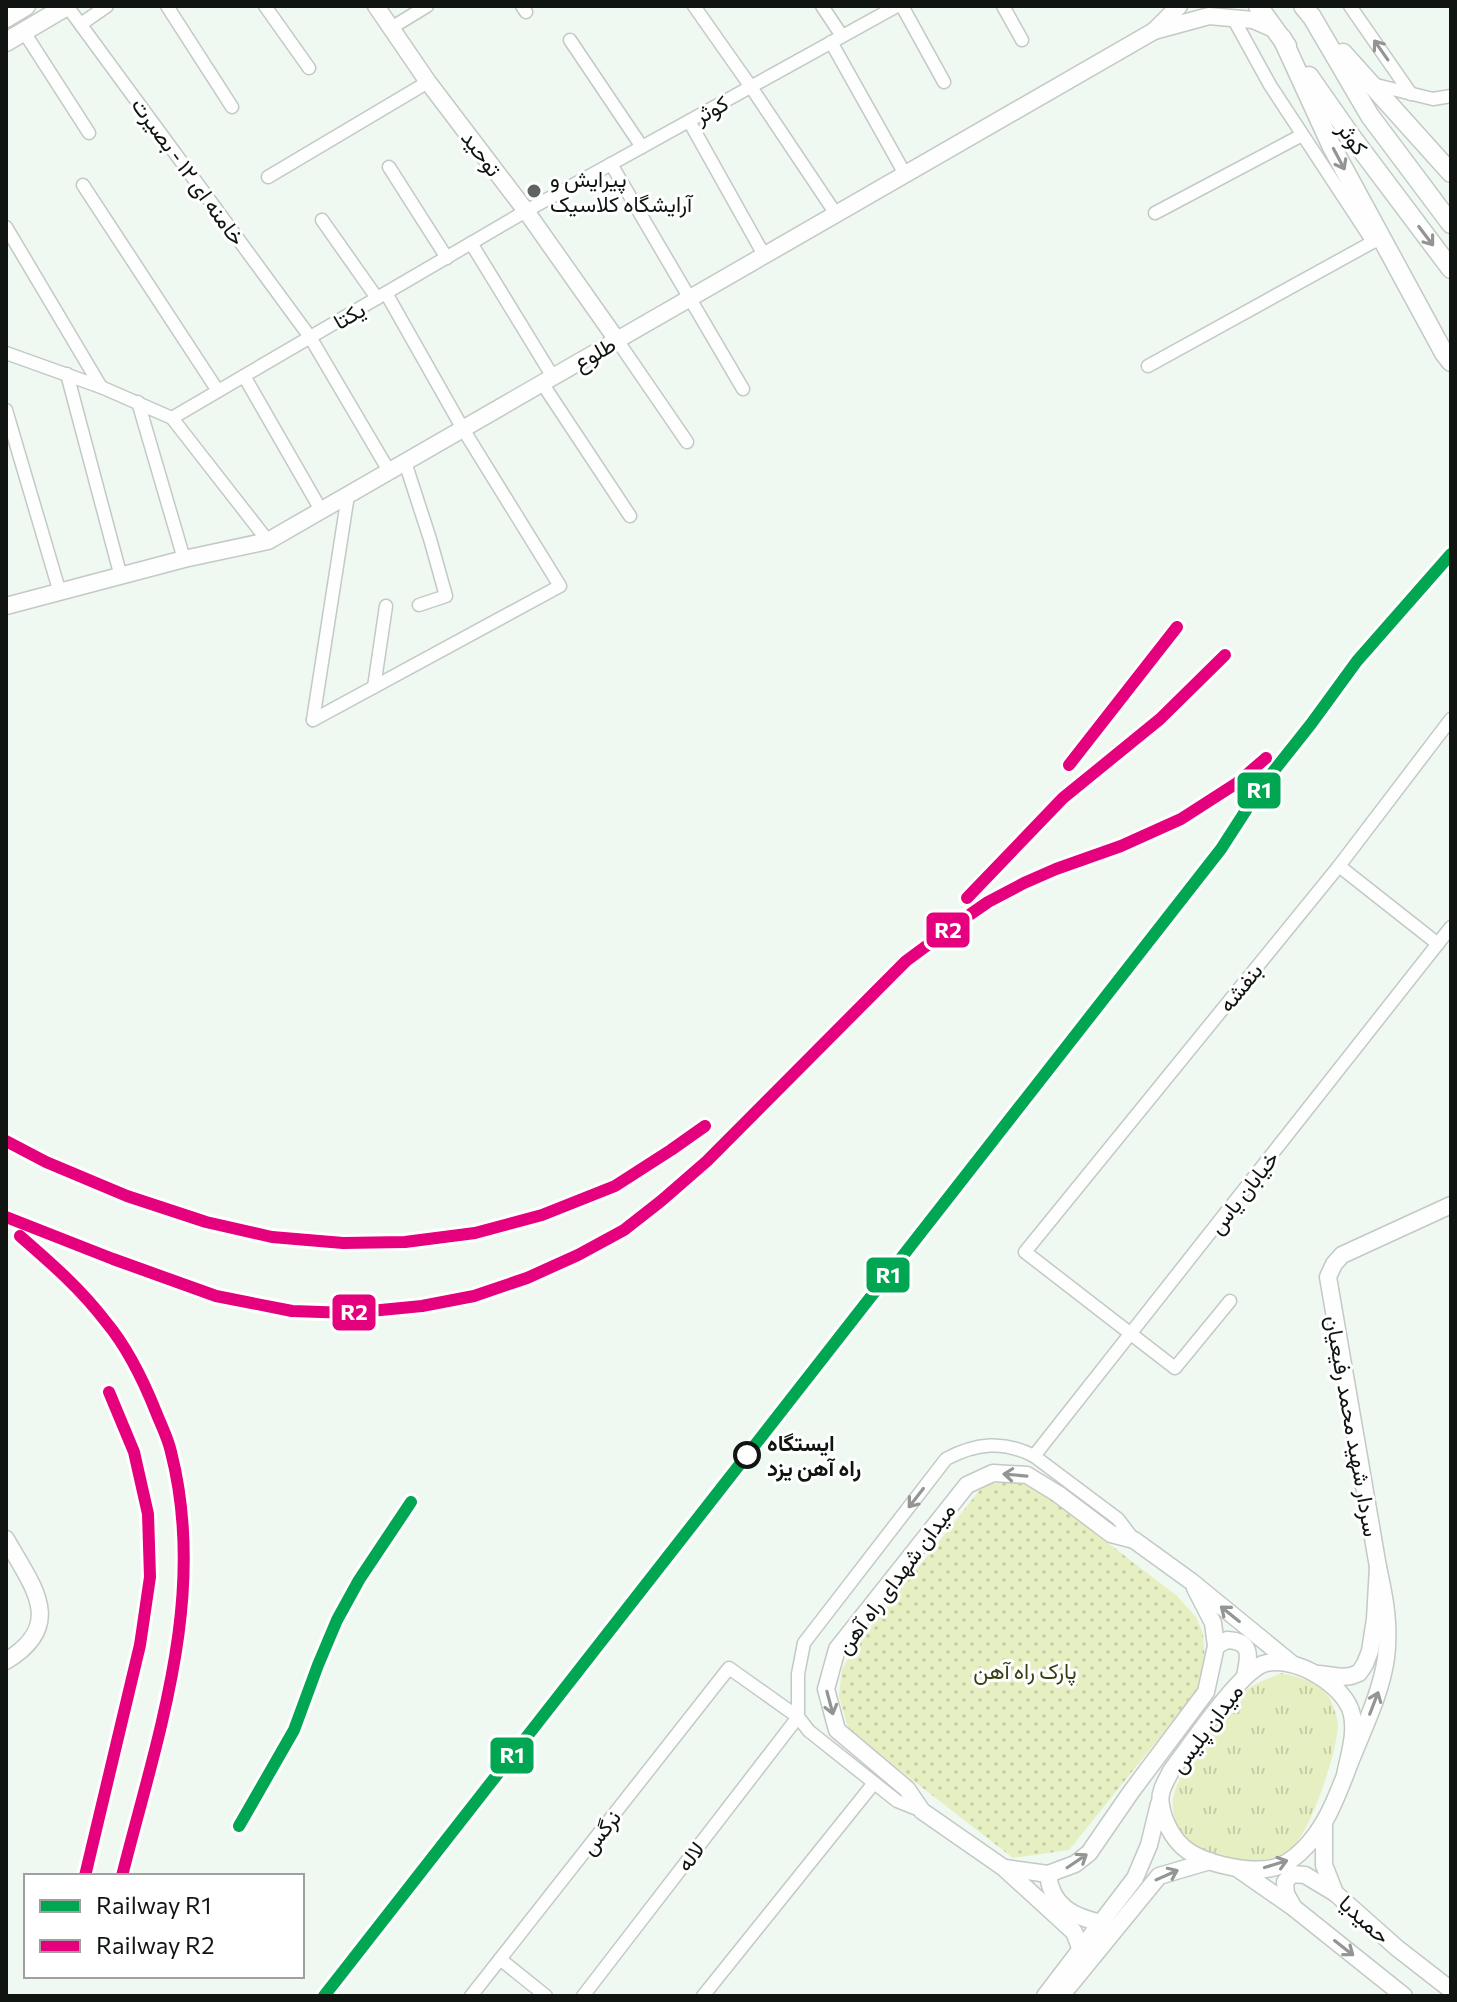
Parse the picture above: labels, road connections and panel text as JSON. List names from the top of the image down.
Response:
{
  "streets": {
    "main road": ["کوثر"],
    "street": [
      "توحید",
      "خامنه ای ۱۲ - بصیرت",
      "یکتا",
      "طلوع",
      "بنفشه",
      "خیابان یاس",
      "سردار شهید محمد رفیعیان",
      "میدان شهدای راه آهن",
      "میدان پلیس",
      "نرگس",
      "لاله",
      "حمیدیا"
    ]
  },
  "crossings": [
    ["کوثر", "توحید"],
    ["کوثر", "یکتا"],
    ["توحید", "یکتا"],
    ["توحید", "طلوع"],
    ["خامنه ای ۱۲ - بصیرت", "یکتا"],
    ["خامنه ای ۱۲ - بصیرت", "طلوع"],
    ["بنفشه", "خیابان یاس"],
    ["سردار شهید محمد رفیعیان", "میدان شهدای راه آهن"],
    ["سردار شهید محمد رفیعیان", "میدان پلیس"],
    ["سردار شهید محمد رفیعیان", "حمیدیا"],
    ["میدان شهدای راه آهن", "میدان پلیس"],
    ["میدان شهدای راه آهن", "حمیدیا"],
    ["میدان پلیس", "حمیدیا"],
    ["نرگس", "لاله"]
  ],
  "parks": ["پارک راه آهن"],
  "places": ["پیرایش و آرایشگاه کلاسیک", "ایستگاه راه آهن یزد"],
  "lines": ["rail line R1", "rail line R2"],
  "legend": ["Railway R1", "Railway R2"]
}
